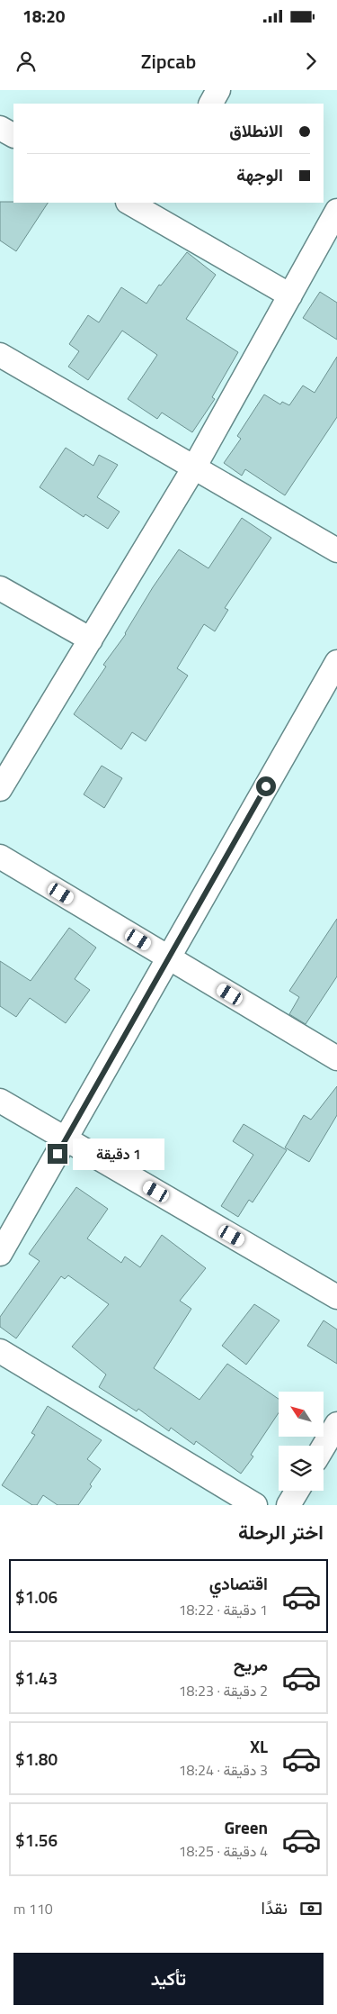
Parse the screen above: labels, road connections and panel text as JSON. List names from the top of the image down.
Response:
{
  "north": "top left",
  "page": {
    "status": "18:20",
    "header": "Zipcab",
    "banner": ["الانطلاق", "الوجهة"],
    "bubble": "1 دقيقة",
    "heading": "اختر الرحلة",
    "list": [
      {
        "name": "اقتصادي",
        "note": "1 دقيقة · 18:22",
        "value": "$1.06"
      },
      {
        "name": "مريح",
        "note": "2 دقيقة · 18:23",
        "value": "$1.43"
      },
      {
        "name": "XL",
        "note": "3 دقيقة · 18:24",
        "value": "$1.80"
      },
      {
        "name": "Green",
        "note": "4 دقيقة · 18:25",
        "value": "$1.56"
      }
    ],
    "pay": ["نقدًا", "110 m"],
    "buttons": "تأكيد"
  }
}
